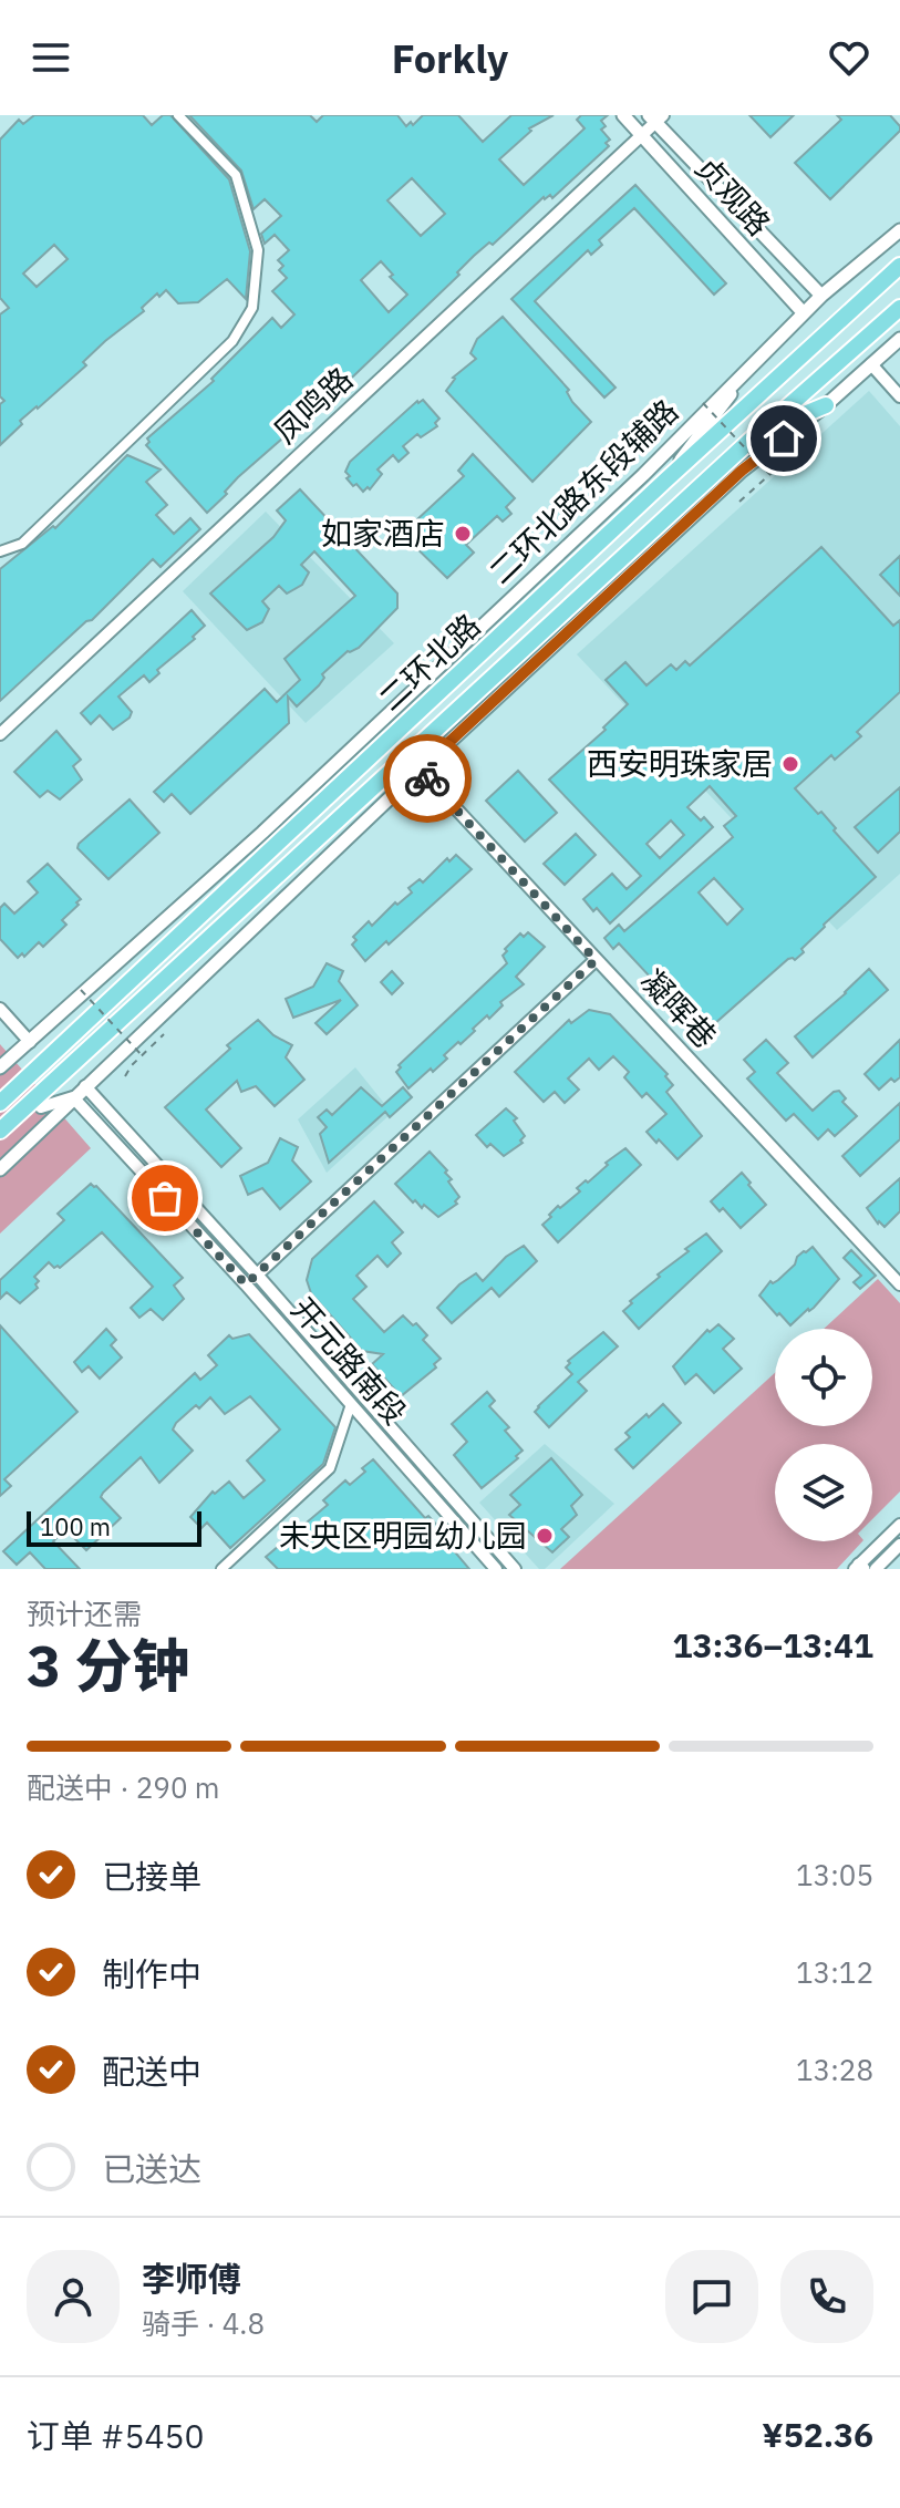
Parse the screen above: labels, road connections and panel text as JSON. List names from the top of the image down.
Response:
{
  "streets": {
    "highway": ["二环北路"],
    "main road": ["贞观路", "二环北路东段辅路"],
    "street": ["凤鸣路", "凝晖巷", "开元路南段"]
  },
  "crossings": [
    ["贞观路", "凤鸣路"],
    ["贞观路", "二环北路东段辅路"]
  ],
  "places": ["如家酒店", "西安明珠家居", "未央区明园幼儿园"],
  "scale_bar": "100 m",
  "page": {
    "header": "Forkly",
    "scale": "100 m",
    "heading": ["3 分钟", "预计还需", "13:36–13:41"],
    "panel": [
      "李师傅",
      "骑手 · 4.8",
      "订单 #5450",
      "¥52.36"
    ],
    "bar": "配送中 · 290 m",
    "list": [
      ["已接单", "13:05"],
      ["制作中", "13:12"],
      ["配送中", "13:28"],
      "已送达"
    ]
  }
}
